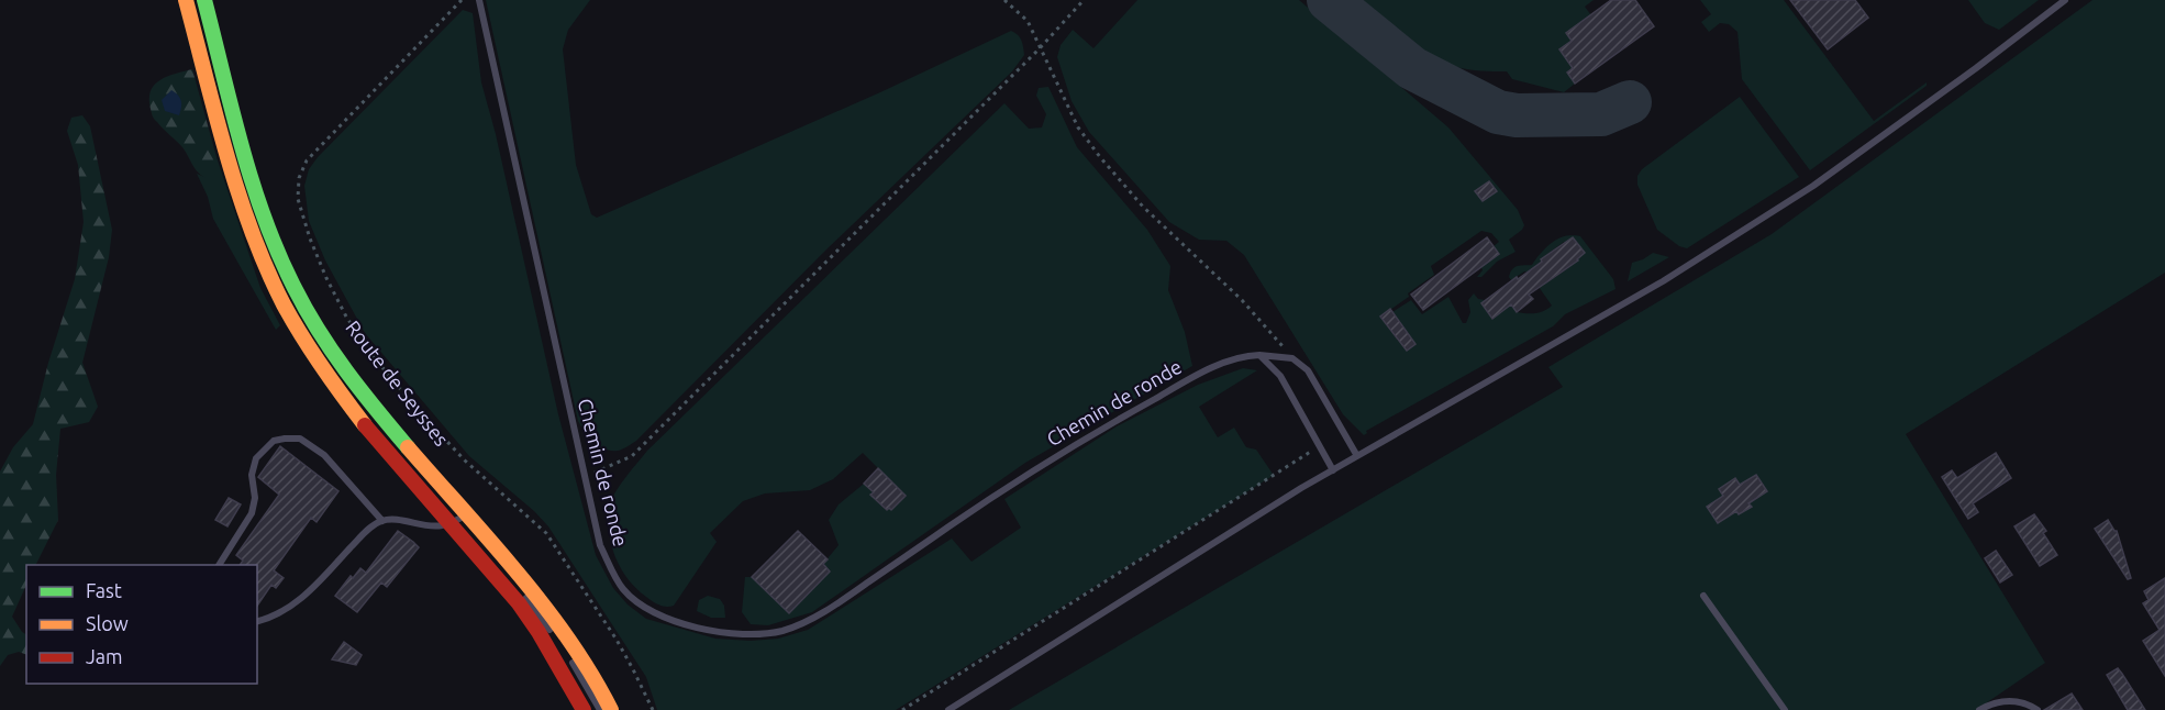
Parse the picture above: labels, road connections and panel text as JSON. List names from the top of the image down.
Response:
{
  "streets": {
    "main road": ["Route de Seysses"],
    "lane": ["Chemin de ronde"]
  },
  "legend": ["Fast", "Slow", "Jam"]
}
